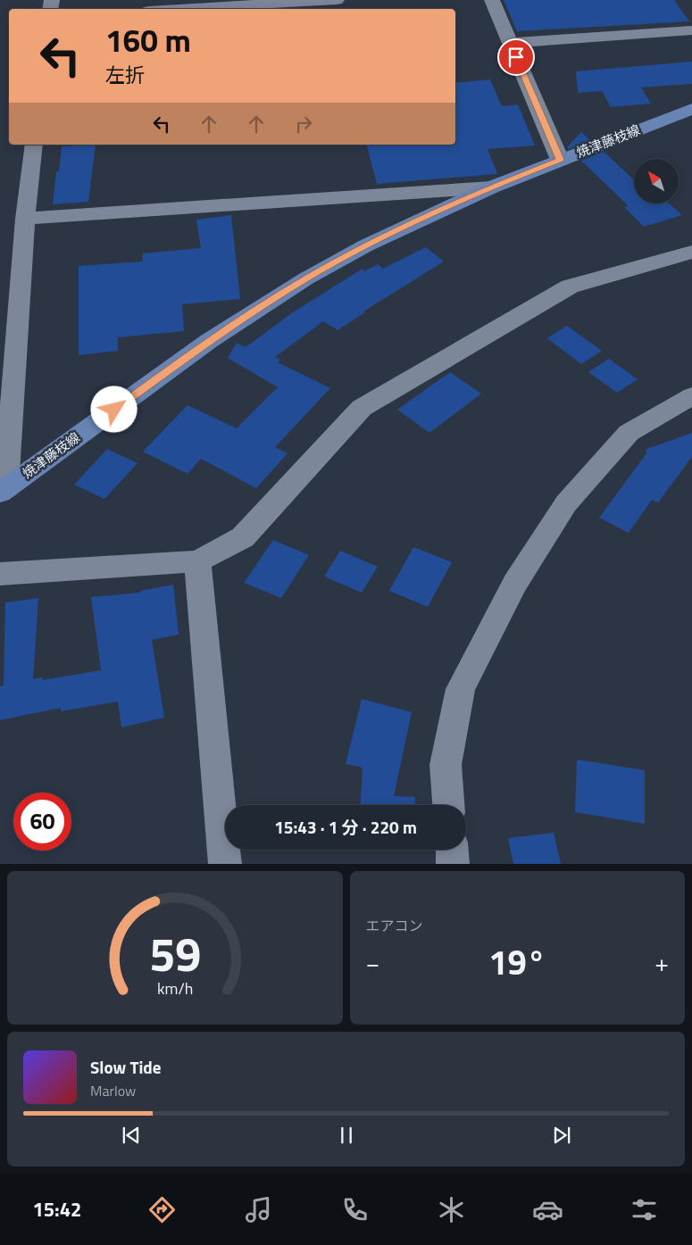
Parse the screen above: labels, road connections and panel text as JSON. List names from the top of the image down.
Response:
{
  "streets": {
    "main road": ["焼津藤枝線"]
  },
  "north": "top left",
  "page": {
    "turn": ["160 m", "左折"],
    "limit": "60",
    "trip": "15:43 · 1 分 · 220 m",
    "tile": "エアコン",
    "heat": ["−", "19°", "+"],
    "song": ["Slow Tide", "Marlow"],
    "tabs": "15:42",
    "gauge": ["59", "km/h"]
  }
}
